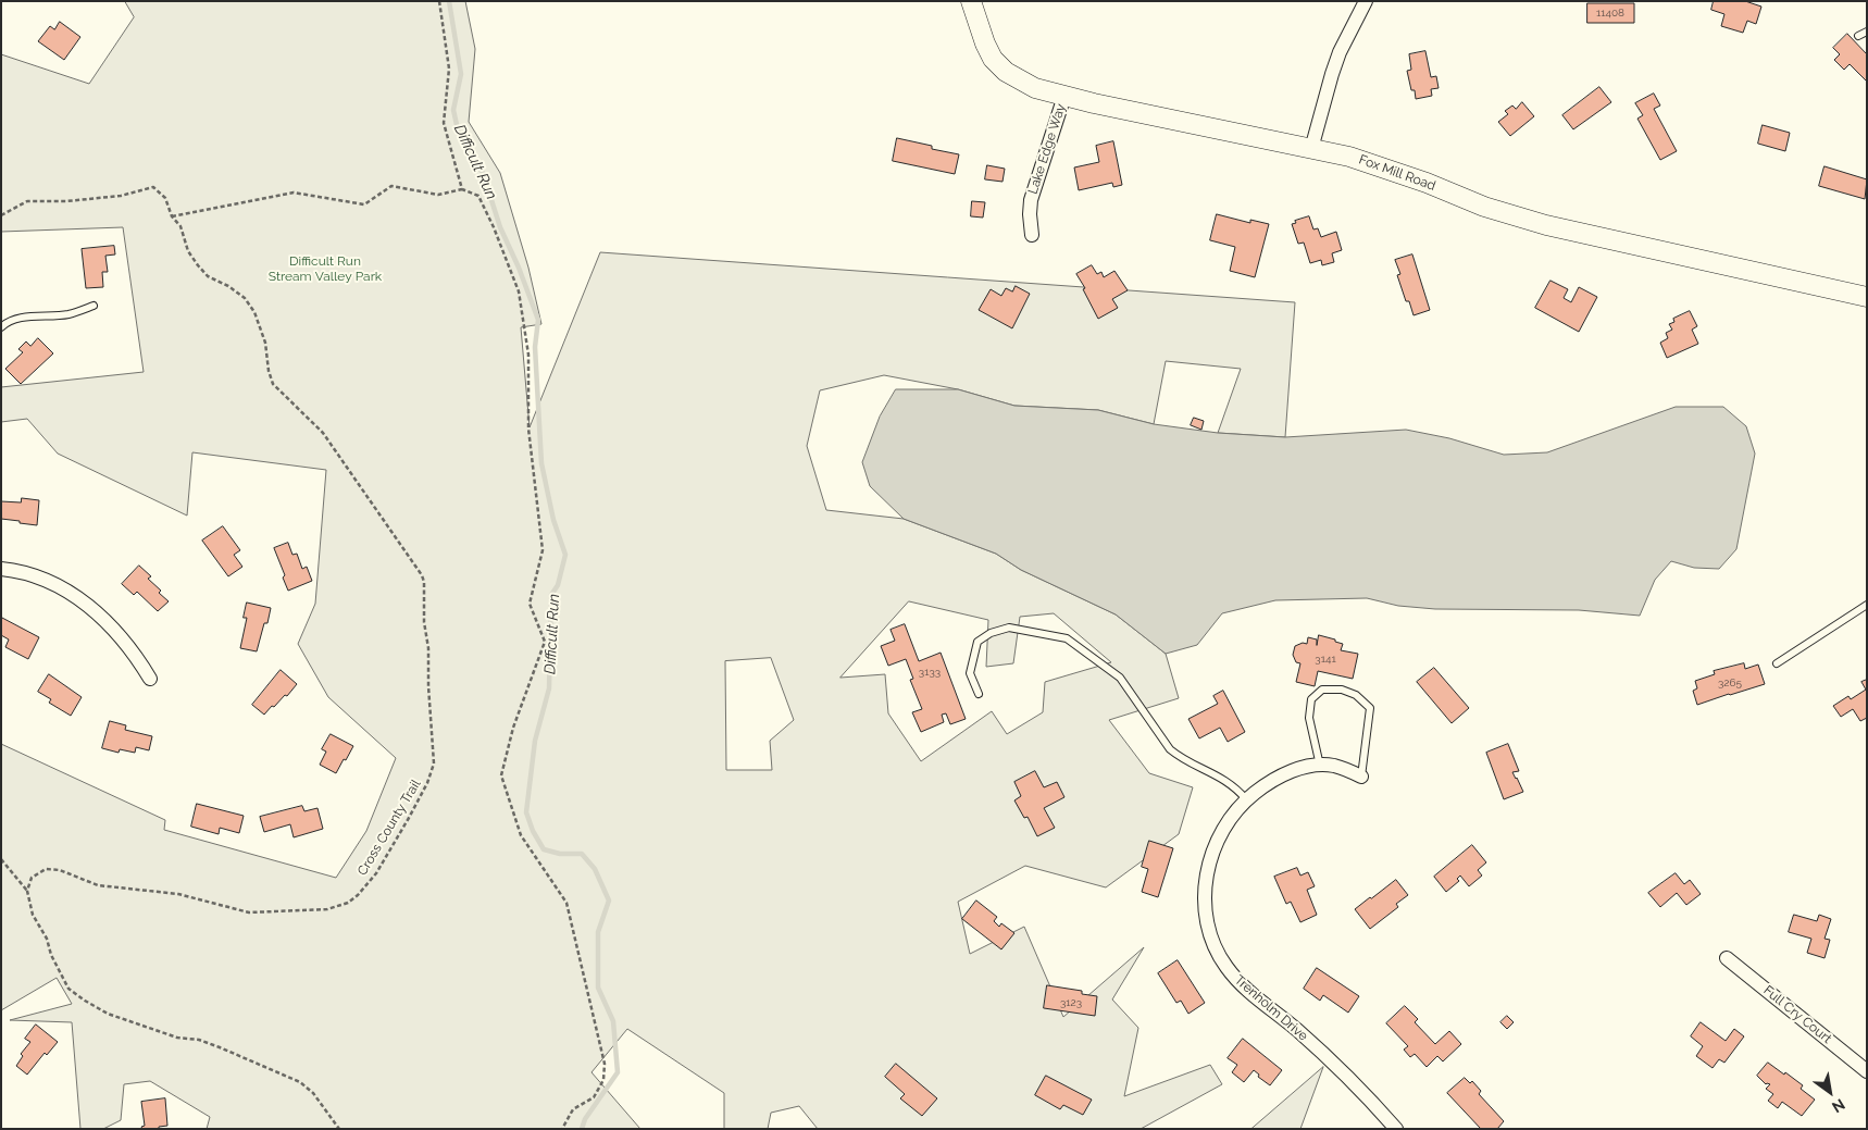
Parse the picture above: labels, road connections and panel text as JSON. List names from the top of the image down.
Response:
{
  "streets": {
    "main road": ["Fox Mill Road"],
    "street": ["Lake Edge Way", "Trenholm Drive", "Full Cry Court"],
    "path": ["Cross County Trail"]
  },
  "crossings": [
    ["Lake Edge Way", "Fox Mill Road"]
  ],
  "water": ["Difficult Run"],
  "parks": ["Difficult Run Stream Valley Park"],
  "house_numbers": [
    "11408",
    "3141",
    "3133",
    "3265",
    "3123"
  ],
  "north": "bottom right"
}
